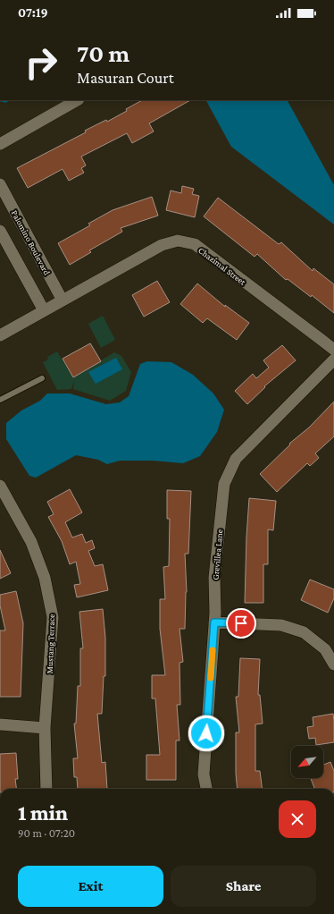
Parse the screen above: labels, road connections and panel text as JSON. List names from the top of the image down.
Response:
{
  "streets": {
    "street": [
      "Palomino Boulevard",
      "Chazimal Street",
      "Grevillea Lane",
      "Mustang Terrace"
    ]
  },
  "crossings": [
    ["Palomino Boulevard", "Chazimal Street"]
  ],
  "north": "bottom left",
  "page": {
    "status": "07:19",
    "turn": ["70 m", "Masuran Court"],
    "heading": ["1 min", "90 m · 07:20"],
    "buttons": ["Exit", "Share"]
  }
}
